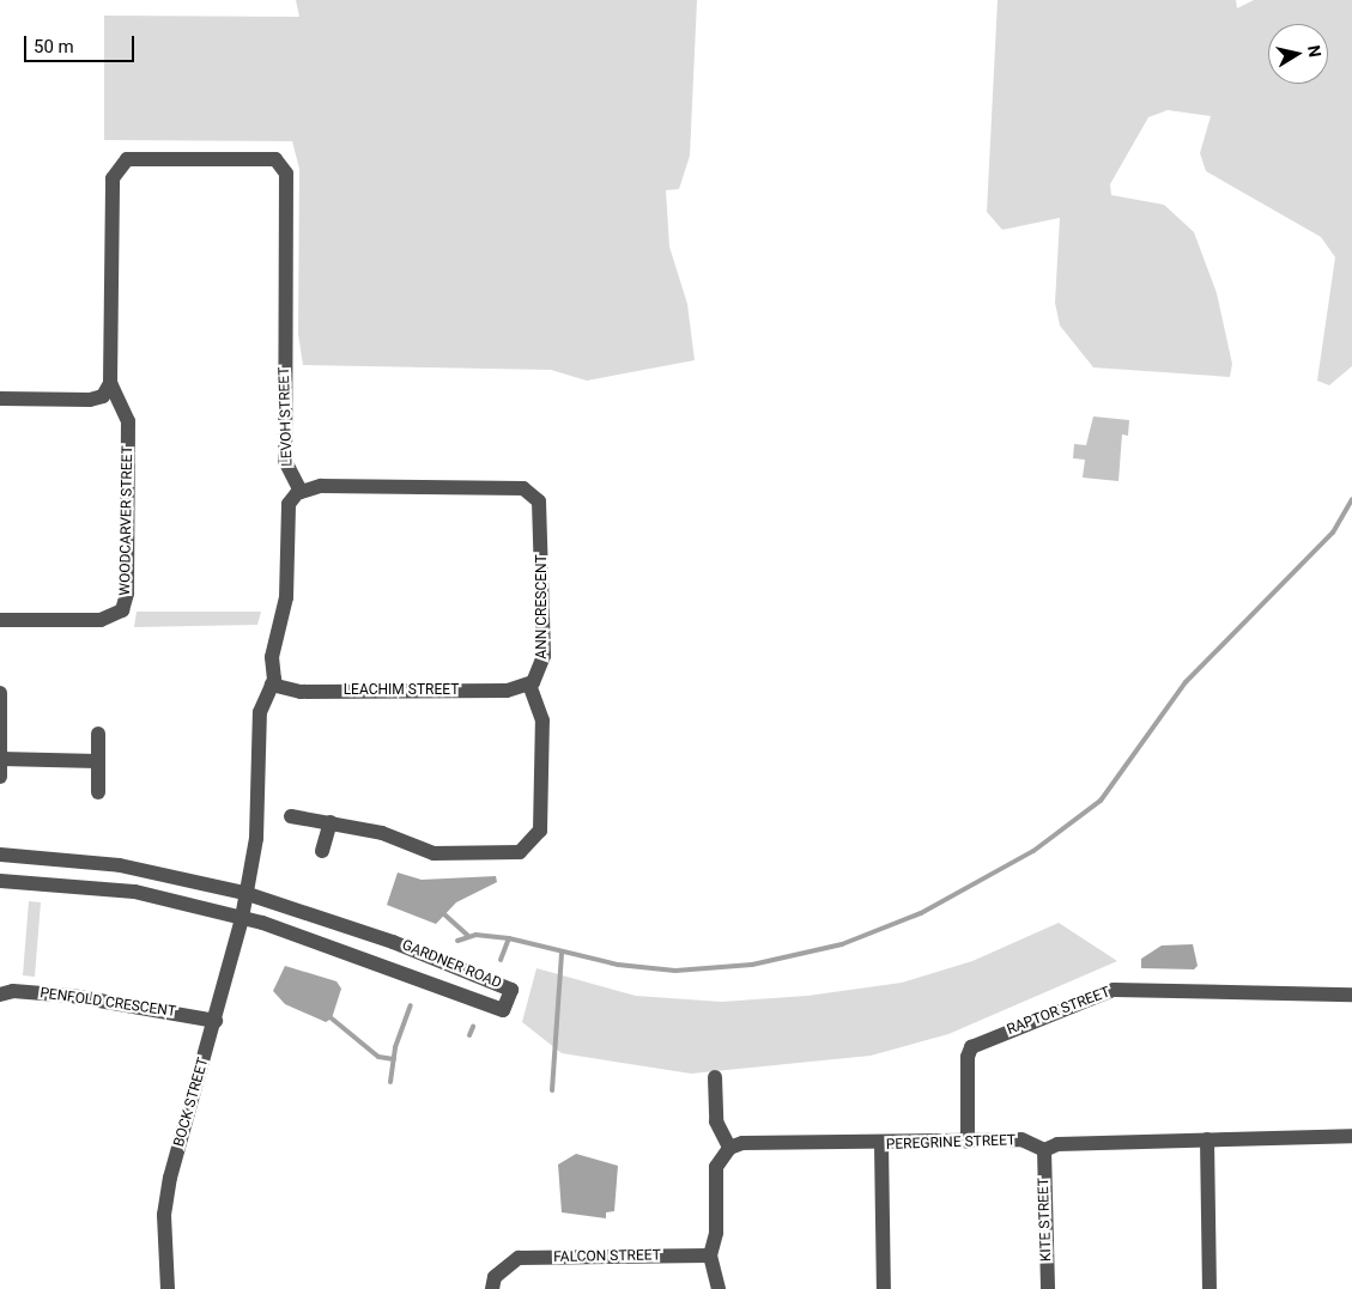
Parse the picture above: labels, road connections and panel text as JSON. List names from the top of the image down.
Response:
{
  "streets": {
    "street": [
      "LEVOH STREET",
      "WOODCARVER STREET",
      "ANN CRESCENT",
      "LEACHIM STREET",
      "GARDNER ROAD",
      "PENFOLD CRESCENT",
      "RAPTOR STREET",
      "BOCK STREET",
      "PEREGRINE STREET",
      "KITE STREET",
      "FALCON STREET"
    ]
  },
  "crossings": [
    ["LEVOH STREET", "WOODCARVER STREET"],
    ["LEVOH STREET", "ANN CRESCENT"],
    ["ANN CRESCENT", "LEACHIM STREET"],
    ["GARDNER ROAD", "BOCK STREET"],
    ["PENFOLD CRESCENT", "BOCK STREET"],
    ["RAPTOR STREET", "PEREGRINE STREET"],
    ["PEREGRINE STREET", "KITE STREET"]
  ],
  "scale_bar": "50 m",
  "north": "right"
}
